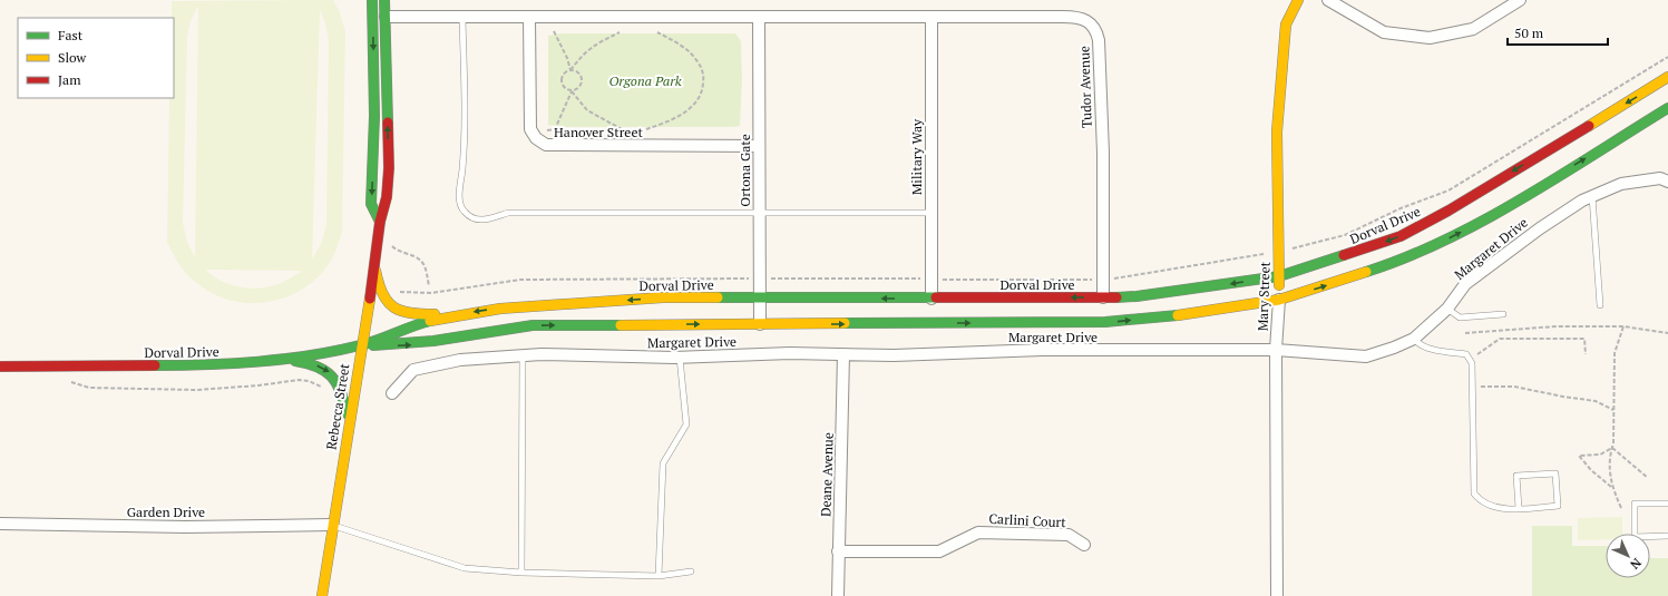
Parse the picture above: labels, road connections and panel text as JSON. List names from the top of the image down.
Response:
{
  "streets": {
    "main road": ["Dorval Drive", "Mary Street", "Rebecca Street"],
    "street": [
      "Tudor Avenue",
      "Hanover Street",
      "Military Way",
      "Ortona Gate",
      "Margaret Drive",
      "Deane Avenue",
      "Garden Drive",
      "Carlini Court"
    ]
  },
  "crossings": [
    ["Tudor Avenue", "Hanover Street"],
    ["Tudor Avenue", "Military Way"],
    ["Tudor Avenue", "Ortona Gate"],
    ["Tudor Avenue", "Dorval Drive"],
    ["Tudor Avenue", "Rebecca Street"],
    ["Hanover Street", "Ortona Gate"],
    ["Military Way", "Dorval Drive"],
    ["Ortona Gate", "Dorval Drive"],
    ["Dorval Drive", "Mary Street"],
    ["Dorval Drive", "Rebecca Street"],
    ["Margaret Drive", "Mary Street"],
    ["Margaret Drive", "Deane Avenue"],
    ["Rebecca Street", "Garden Drive"],
    ["Deane Avenue", "Carlini Court"]
  ],
  "parks": ["Orgona Park"],
  "legend": ["Fast", "Slow", "Jam"],
  "scale_bar": "50 m",
  "north": "bottom right"
}
